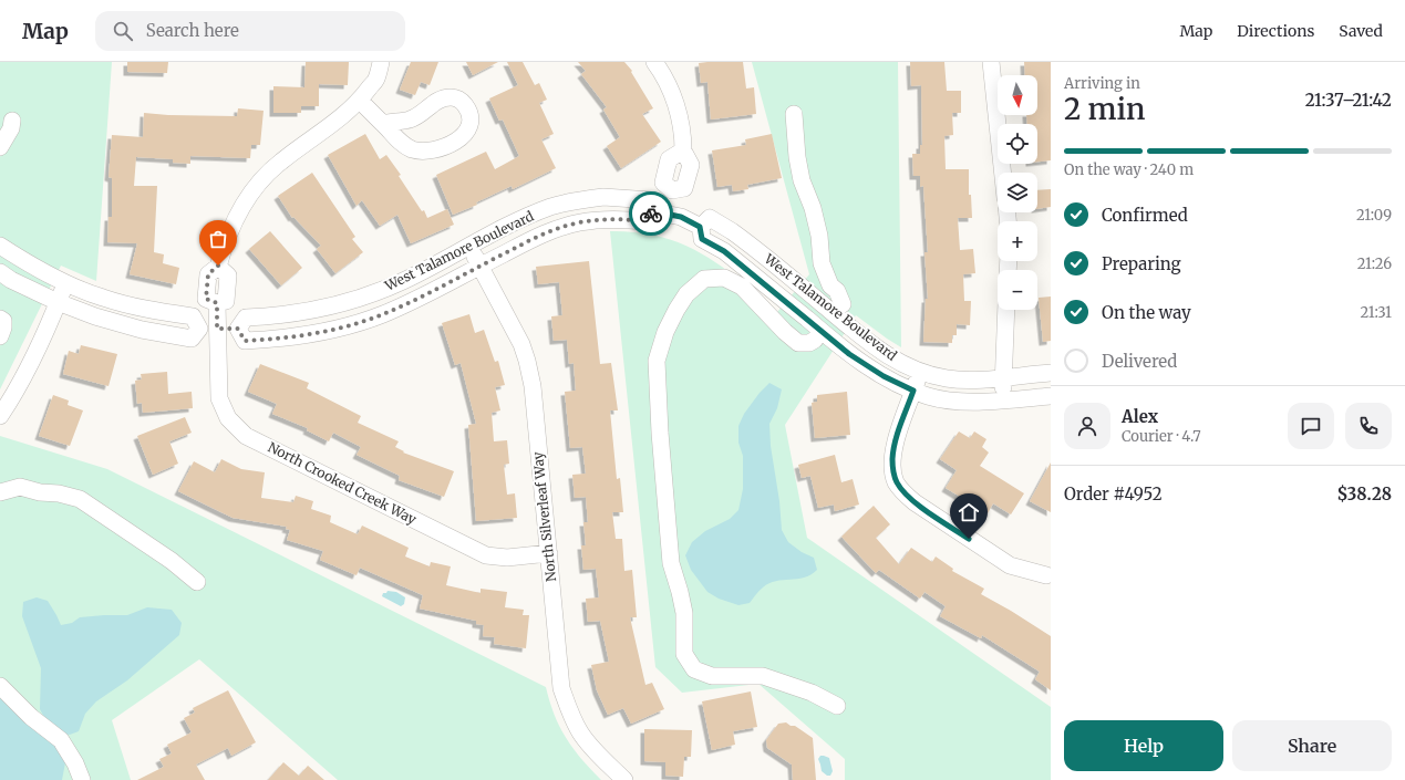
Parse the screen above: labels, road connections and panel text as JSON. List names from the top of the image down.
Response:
{
  "streets": {
    "street": ["West Talamore Boulevard", "North Crooked Creek Way", "North Silverleaf Way"]
  },
  "crossings": [
    ["West Talamore Boulevard", "North Silverleaf Way"],
    ["North Crooked Creek Way", "North Silverleaf Way"]
  ],
  "north": "bottom",
  "page": {
    "header": "Map",
    "search": "Search here",
    "nav": ["Map", "Directions", "Saved"],
    "heading": ["2 min", "Arriving in", "21:37–21:42"],
    "panel": [
      "Alex",
      "Courier · 4.7",
      "Order #4952",
      "$38.28"
    ],
    "map_buttons": ["+", "−"],
    "bar": "On the way · 240 m",
    "list": [
      ["Confirmed", "21:09"],
      ["Preparing", "21:26"],
      ["On the way", "21:31"],
      "Delivered"
    ],
    "buttons": ["Help", "Share"]
  }
}
